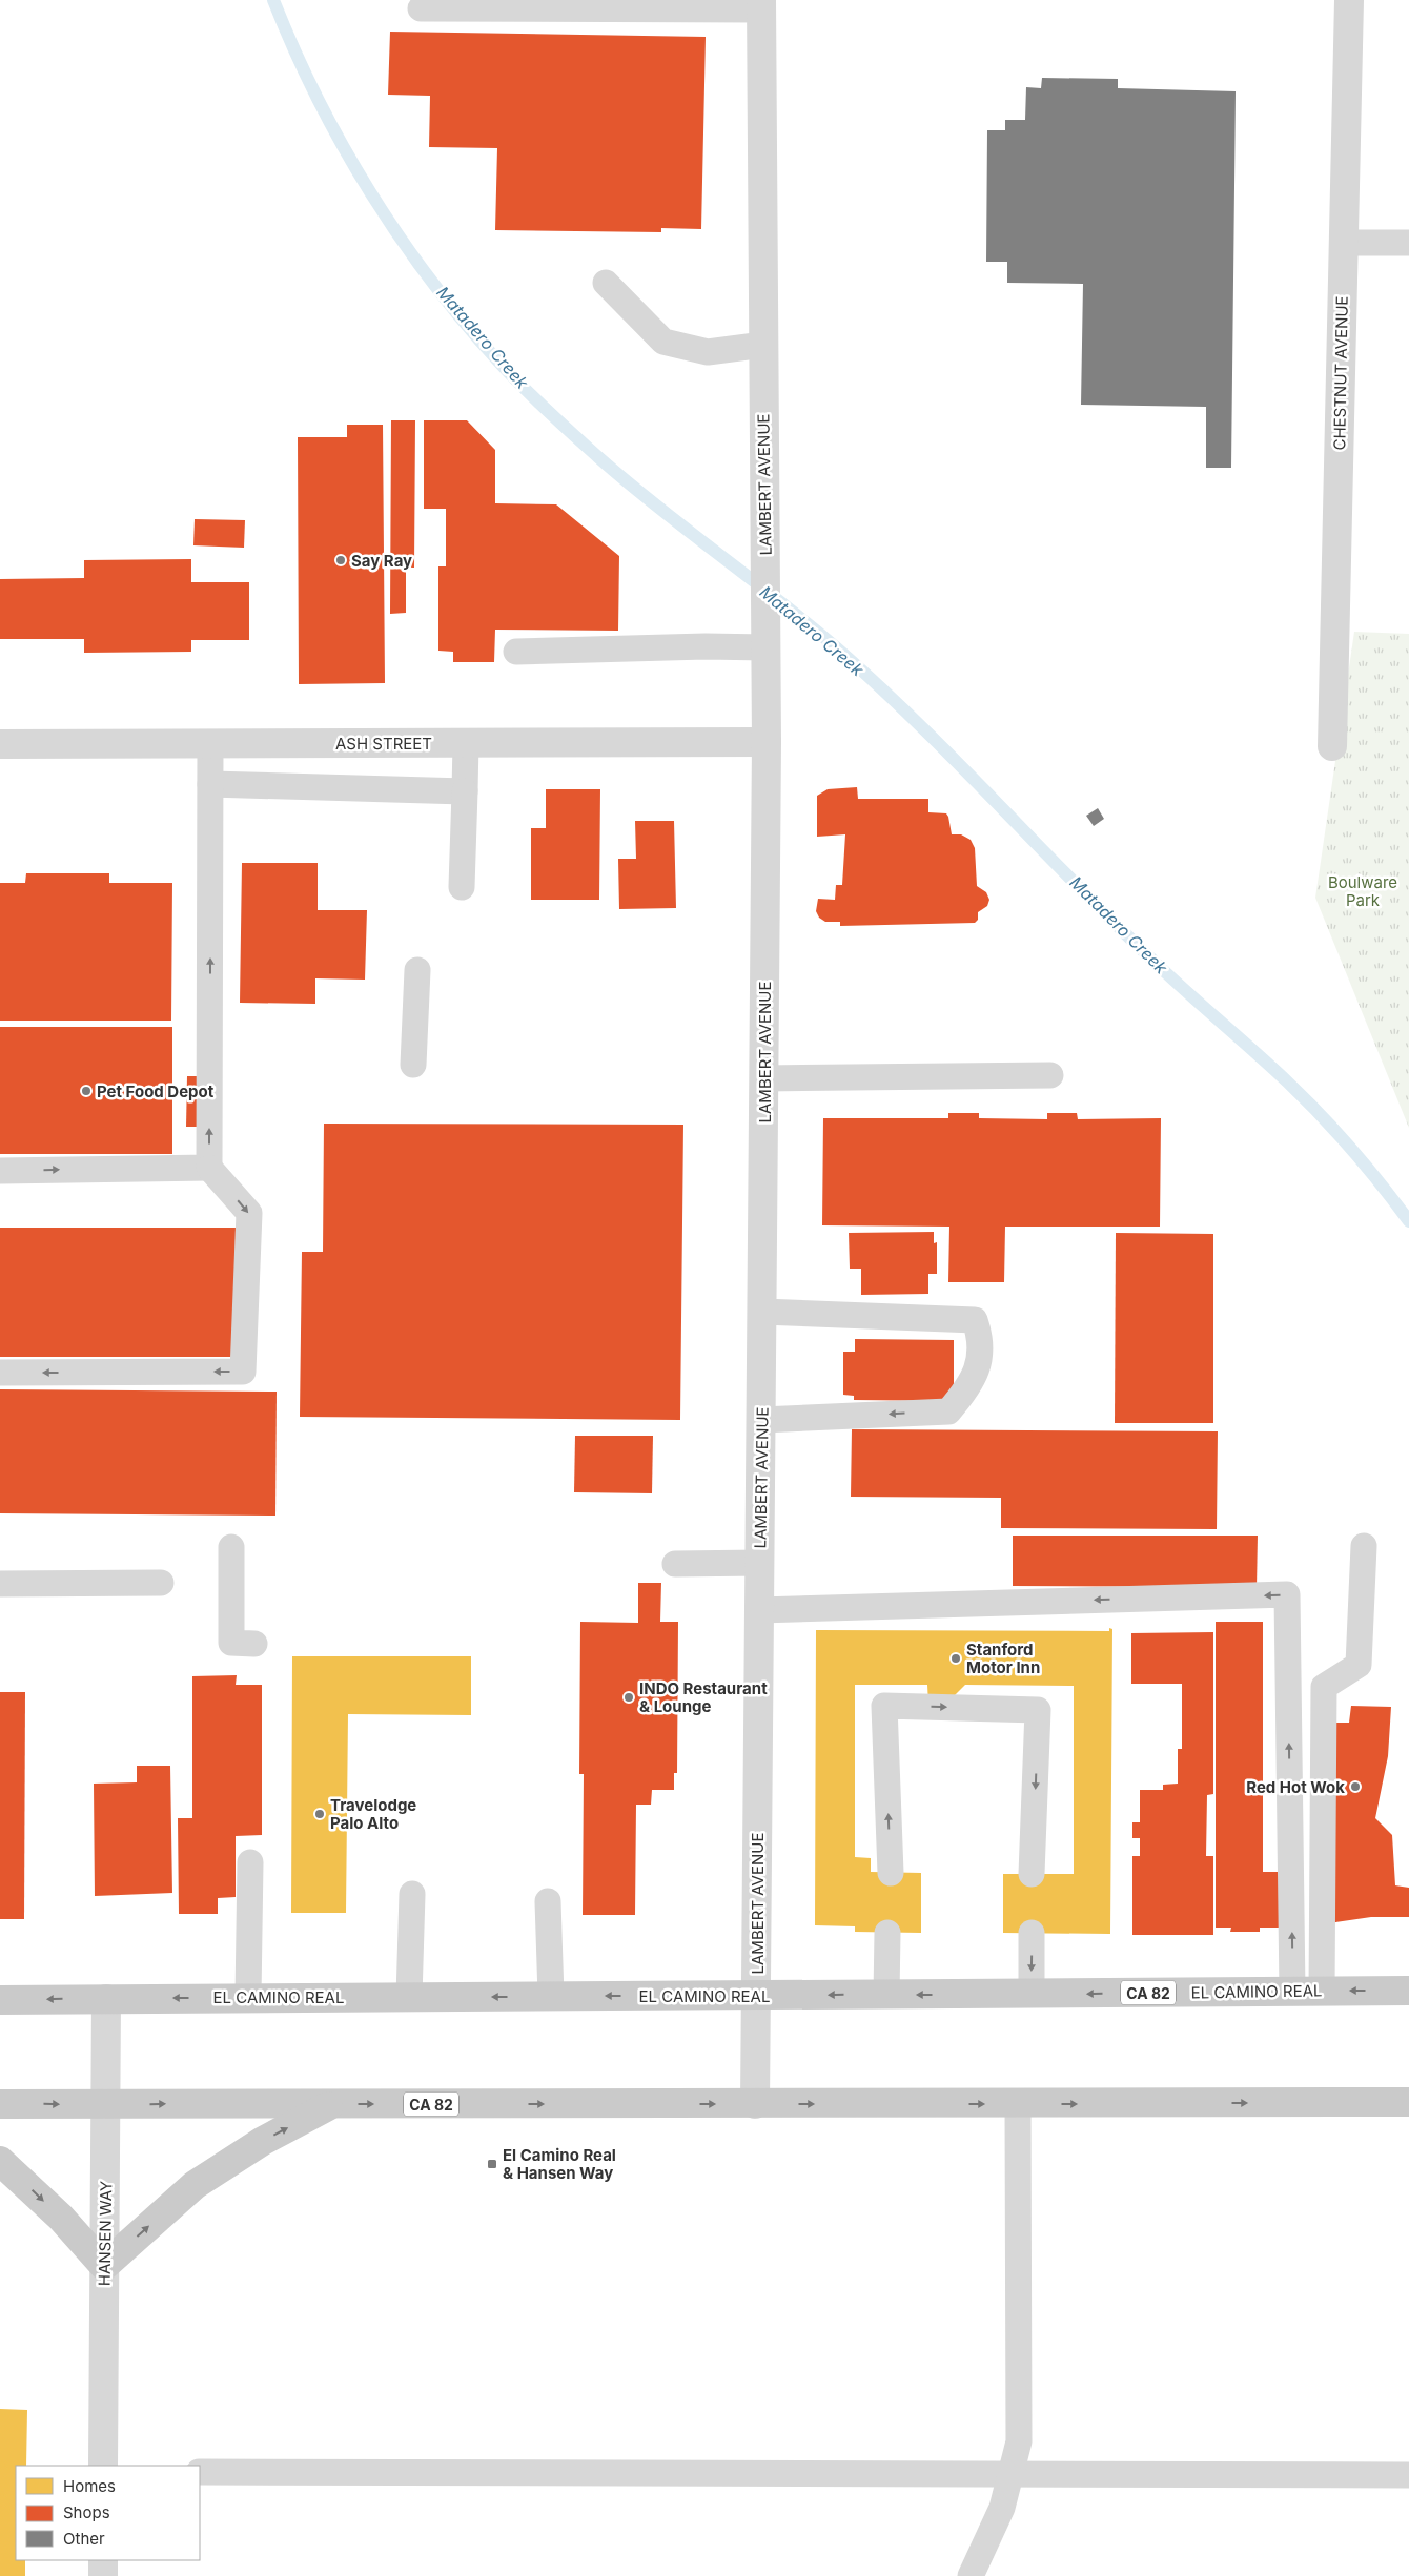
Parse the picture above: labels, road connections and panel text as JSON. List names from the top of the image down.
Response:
{
  "streets": {
    "main road": ["EL CAMINO REAL", "CA 82"],
    "street": [
      "CHESTNUT AVENUE",
      "LAMBERT AVENUE",
      "ASH STREET",
      "HANSEN WAY"
    ]
  },
  "crossings": [
    ["LAMBERT AVENUE", "ASH STREET"],
    ["LAMBERT AVENUE", "EL CAMINO REAL"],
    ["LAMBERT AVENUE", "CA 82"],
    ["EL CAMINO REAL", "HANSEN WAY"],
    ["CA 82", "HANSEN WAY"]
  ],
  "water": ["Matadero Creek"],
  "parks": ["Boulware Park"],
  "places": {
    "other": [
      "Say Ray",
      "Pet Food Depot",
      "Stanford Motor Inn",
      "INDO Restaurant & Lounge",
      "Red Hot Wok",
      "Travelodge Palo Alto"
    ],
    "transit": ["El Camino Real & Hansen Way"]
  },
  "legend": ["Homes", "Shops", "Other"]
}
